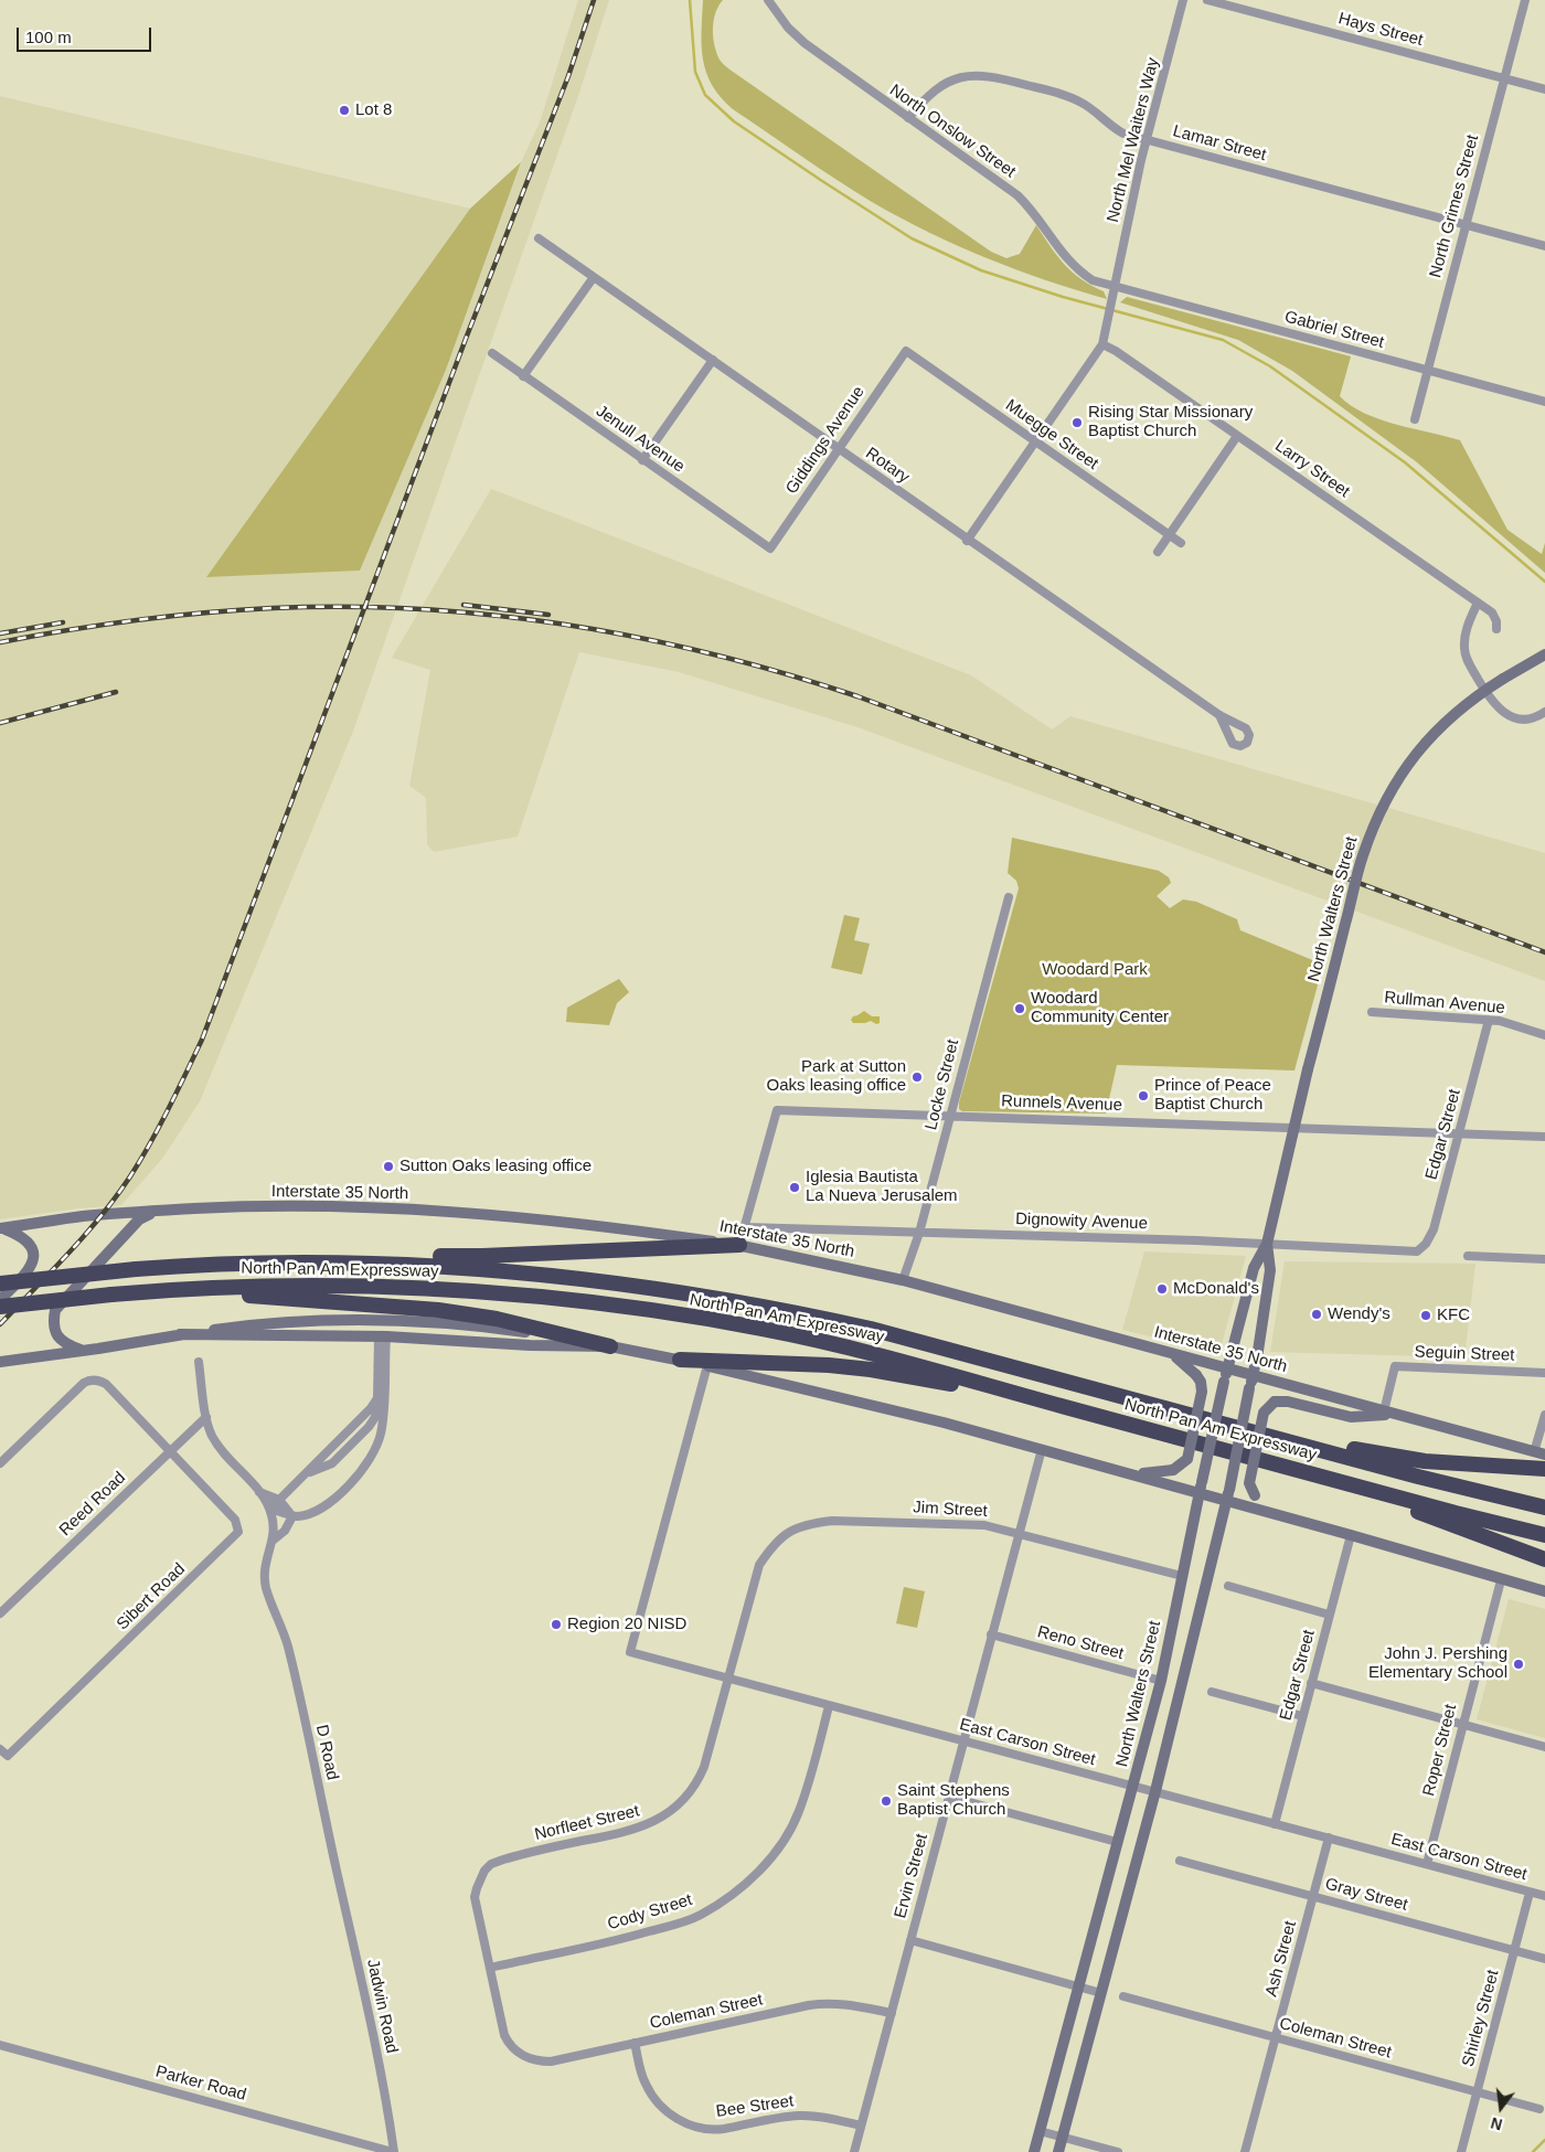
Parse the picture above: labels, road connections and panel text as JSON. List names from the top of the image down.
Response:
{
  "streets": {
    "highway": ["North Pan Am Expressway"],
    "main road": ["North Walters Street", "Interstate 35 North"],
    "street": [
      "Hays Street",
      "North Onslow Street",
      "North Mel Waiters Way",
      "Lamar Street",
      "North Grimes Street",
      "Gabriel Street",
      "Muegge Street",
      "Jenull Avenue",
      "Giddings Avenue",
      "Rotary",
      "Larry Street",
      "Rullman Avenue",
      "Locke Street",
      "Runnels Avenue",
      "Edgar Street",
      "Dignowity Avenue",
      "Seguin Street",
      "Reed Road",
      "Jim Street",
      "Sibert Road",
      "Reno Street",
      "East Carson Street",
      "Roper Street",
      "D Road",
      "Norfleet Street",
      "Ervin Street",
      "Gray Street",
      "Cody Street",
      "Ash Street",
      "Jadwin Road",
      "Coleman Street",
      "Shirley Street",
      "Parker Road",
      "Bee Street"
    ]
  },
  "crossings": [
    ["Hays Street", "North Grimes Street"],
    ["North Onslow Street", "North Mel Waiters Way"],
    ["North Onslow Street", "Lamar Street"],
    ["North Onslow Street", "Gabriel Street"],
    ["North Mel Waiters Way", "Lamar Street"],
    ["North Mel Waiters Way", "Gabriel Street"],
    ["North Mel Waiters Way", "Larry Street"],
    ["Lamar Street", "North Grimes Street"],
    ["North Grimes Street", "Gabriel Street"],
    ["Muegge Street", "Giddings Avenue"],
    ["Jenull Avenue", "Giddings Avenue"],
    ["Giddings Avenue", "Rotary"],
    ["North Walters Street", "Runnels Avenue"],
    ["North Walters Street", "Interstate 35 North"],
    ["North Walters Street", "Dignowity Avenue"],
    ["North Walters Street", "Jim Street"],
    ["North Walters Street", "Reno Street"],
    ["North Walters Street", "East Carson Street"],
    ["Rullman Avenue", "Edgar Street"],
    ["Locke Street", "Runnels Avenue"],
    ["Locke Street", "Interstate 35 North"],
    ["Locke Street", "Dignowity Avenue"],
    ["Runnels Avenue", "Edgar Street"],
    ["Runnels Avenue", "Dignowity Avenue"],
    ["Edgar Street", "Dignowity Avenue"],
    ["Edgar Street", "East Carson Street"],
    ["Interstate 35 North", "Seguin Street"],
    ["Reed Road", "Sibert Road"],
    ["Jim Street", "Norfleet Street"],
    ["Jim Street", "Ervin Street"],
    ["Reno Street", "Ervin Street"],
    ["East Carson Street", "Roper Street"],
    ["East Carson Street", "Norfleet Street"],
    ["East Carson Street", "Ervin Street"],
    ["East Carson Street", "Cody Street"],
    ["East Carson Street", "Ash Street"],
    ["East Carson Street", "Shirley Street"],
    ["D Road", "Jadwin Road"],
    ["Norfleet Street", "Cody Street"],
    ["Norfleet Street", "Coleman Street"],
    ["Ervin Street", "Coleman Street"],
    ["Ervin Street", "Bee Street"],
    ["Gray Street", "Ash Street"],
    ["Gray Street", "Shirley Street"],
    ["Ash Street", "Coleman Street"],
    ["Jadwin Road", "Parker Road"],
    ["Coleman Street", "Shirley Street"],
    ["Coleman Street", "Bee Street"]
  ],
  "parks": ["Woodard Park"],
  "places": [
    "Lot 8",
    "Rising Star Missionary Baptist Church",
    "Woodard Community Center",
    "Park at Sutton Oaks leasing office",
    "Prince of Peace Baptist Church",
    "Sutton Oaks leasing office",
    "Iglesia Bautista La Nueva Jerusalem",
    "McDonald's",
    "Wendy's",
    "KFC",
    "Region 20 NISD",
    "John J. Pershing Elementary School",
    "Saint Stephens Baptist Church"
  ],
  "scale_bar": "100 m",
  "north": "bottom"
}
